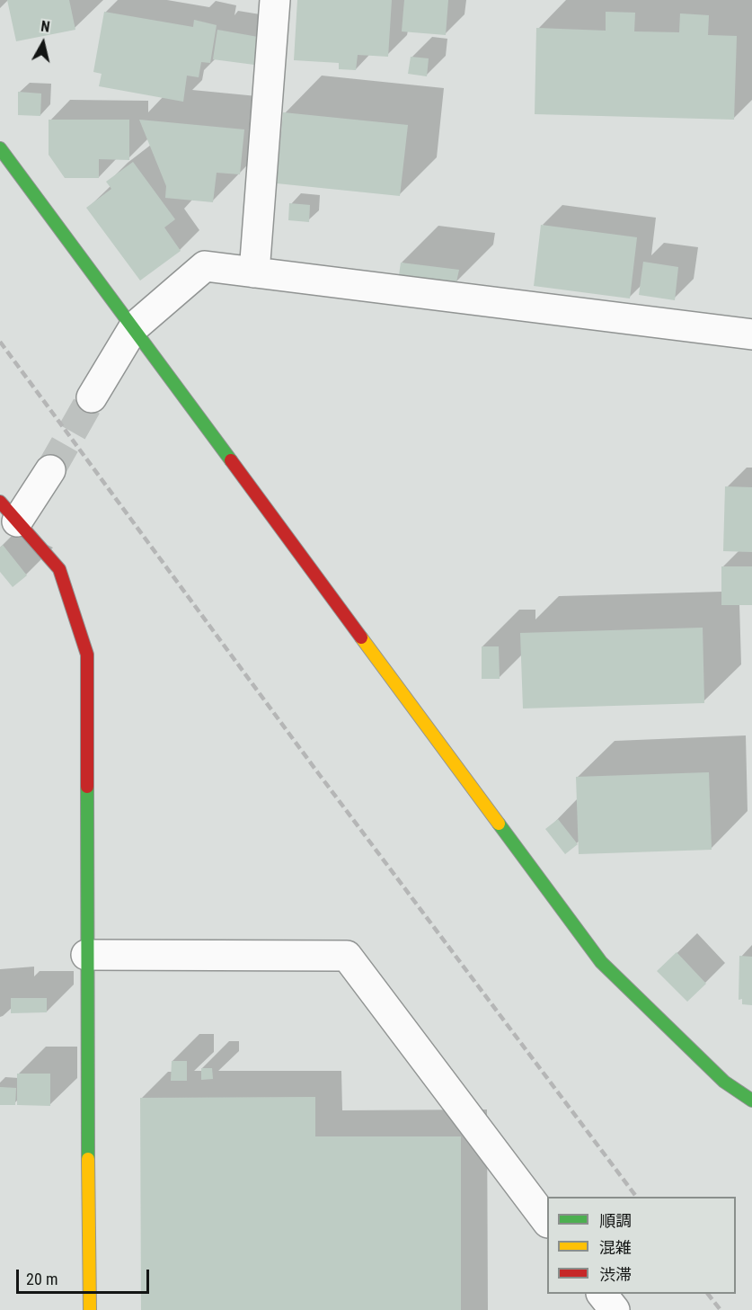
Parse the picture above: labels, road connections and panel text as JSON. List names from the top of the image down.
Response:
{
  "legend": ["順調", "混雑", "渋滞"],
  "scale_bar": "20 m",
  "north": "top"
}
